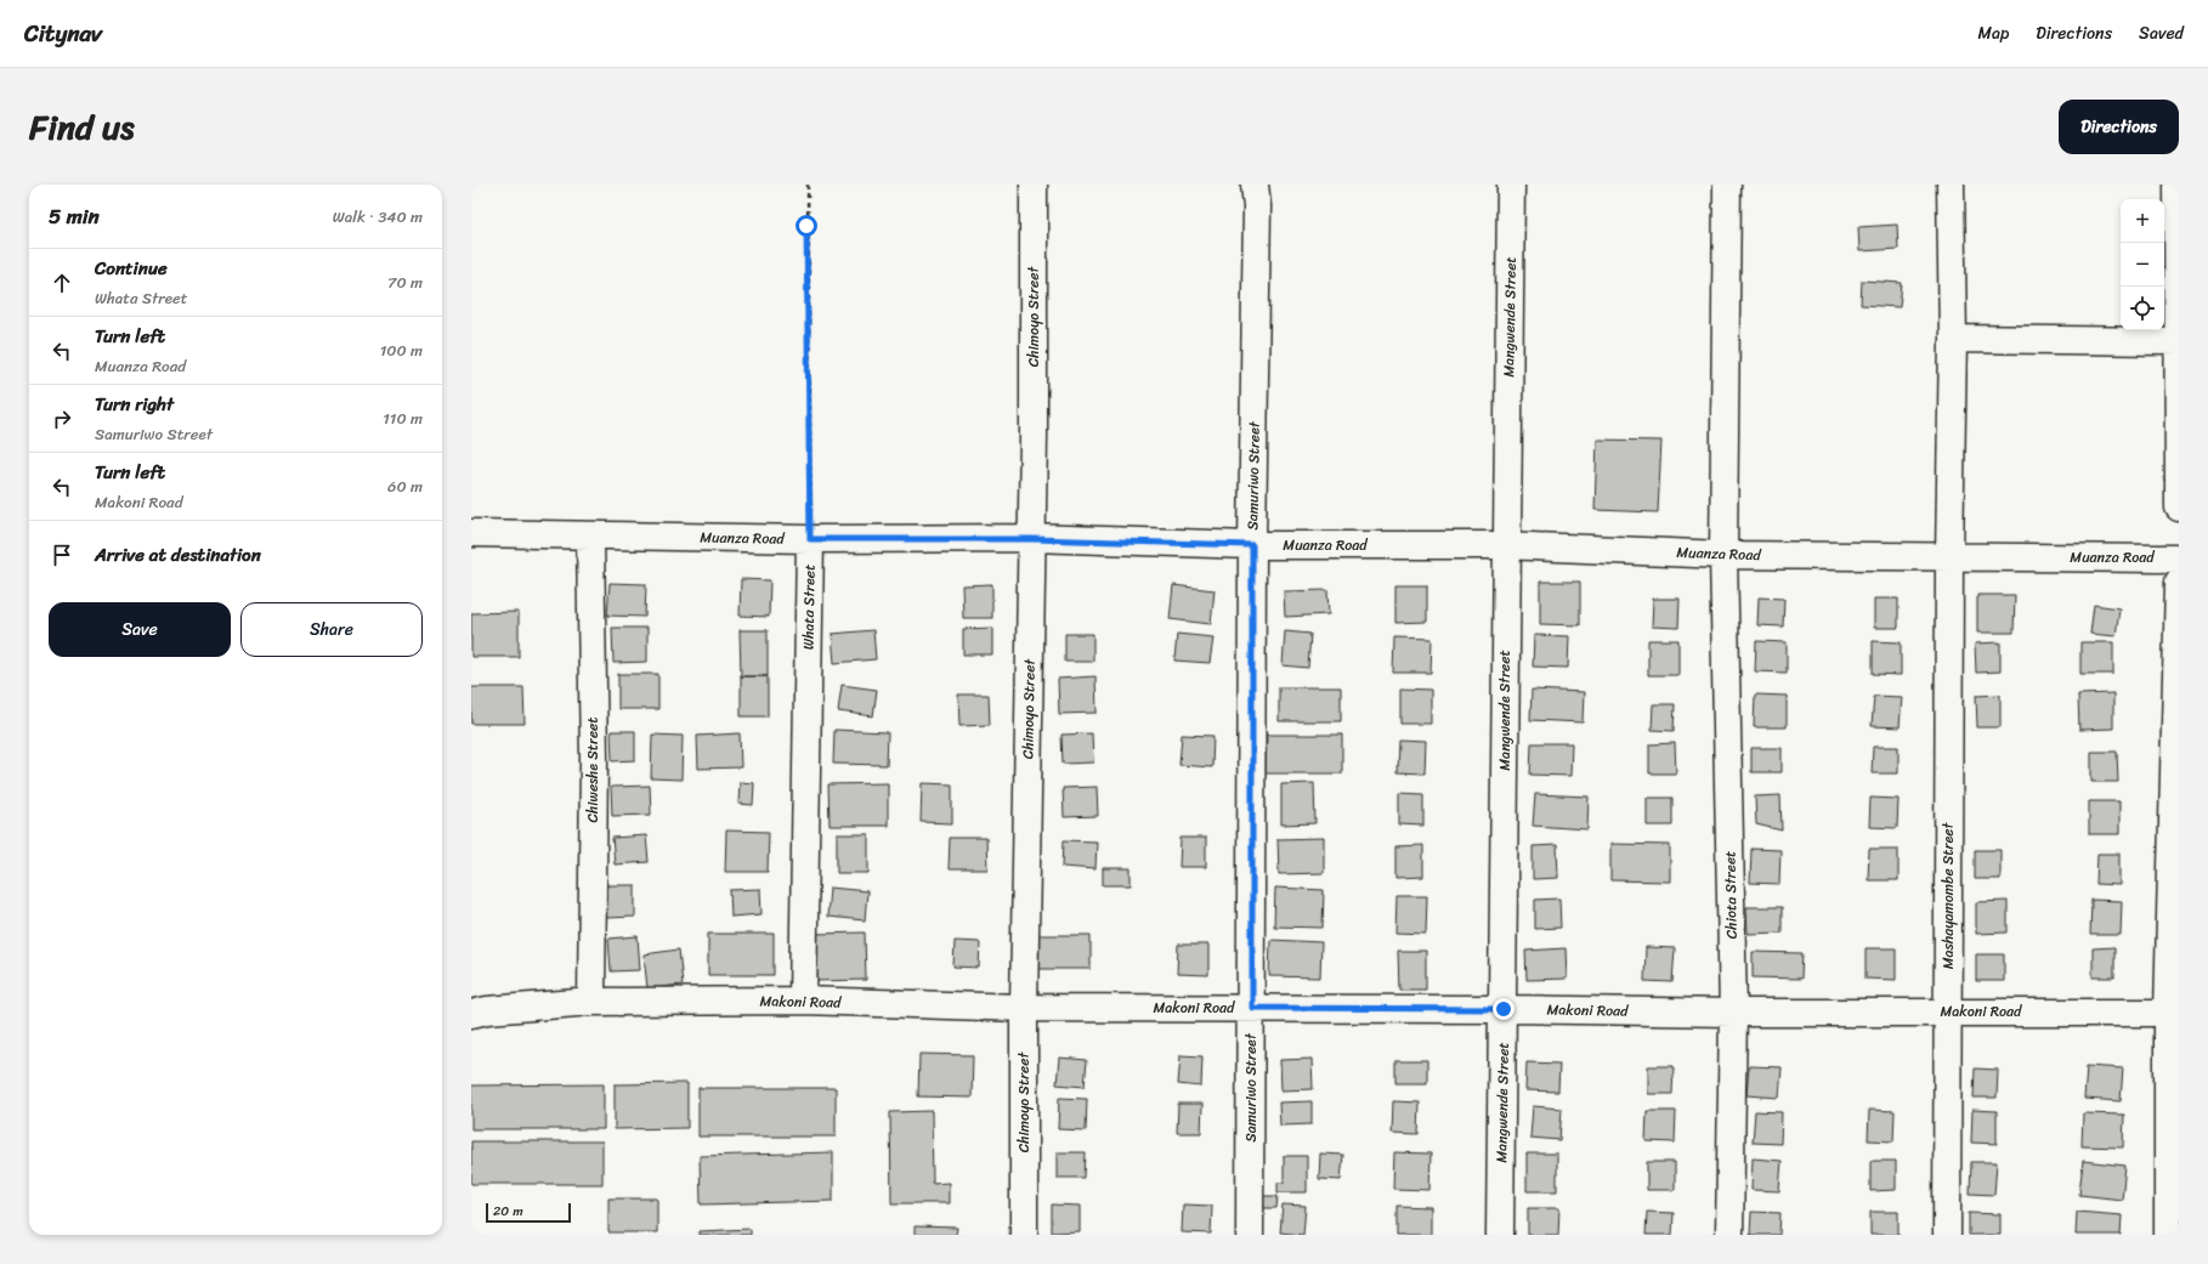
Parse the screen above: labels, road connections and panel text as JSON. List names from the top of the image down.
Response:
{
  "streets": {
    "street": [
      "Chimoyo Street",
      "Mangwende Street",
      "Samuriwo Street",
      "Muanza Road",
      "Whata Street",
      "Chiweshe Street",
      "Chiota Street",
      "Mashayamombe Street",
      "Makoni Road"
    ]
  },
  "crossings": [
    ["Chimoyo Street", "Muanza Road"],
    ["Chimoyo Street", "Makoni Road"],
    ["Mangwende Street", "Muanza Road"],
    ["Mangwende Street", "Makoni Road"],
    ["Samuriwo Street", "Muanza Road"],
    ["Samuriwo Street", "Makoni Road"],
    ["Muanza Road", "Whata Street"],
    ["Muanza Road", "Chiweshe Street"],
    ["Muanza Road", "Chiota Street"],
    ["Muanza Road", "Mashayamombe Street"],
    ["Whata Street", "Makoni Road"],
    ["Chiweshe Street", "Makoni Road"],
    ["Chiota Street", "Makoni Road"],
    ["Mashayamombe Street", "Makoni Road"]
  ],
  "scale_bar": "20 m",
  "page": {
    "header": "Citynav",
    "nav": ["Map", "Directions", "Saved"],
    "title": "Find us",
    "buttons": [
      "Directions",
      ["Save", "Share"]
    ],
    "heading": ["5 min", "Walk · 340 m"],
    "map_buttons": ["+", "−"],
    "list": [
      ["Continue", "Whata Street", "70 m"],
      ["Turn left", "Muanza Road", "100 m"],
      ["Turn right", "Samuriwo Street", "110 m"],
      ["Turn left", "Makoni Road", "60 m"],
      "Arrive at destination"
    ],
    "scale": "20 m"
  }
}
